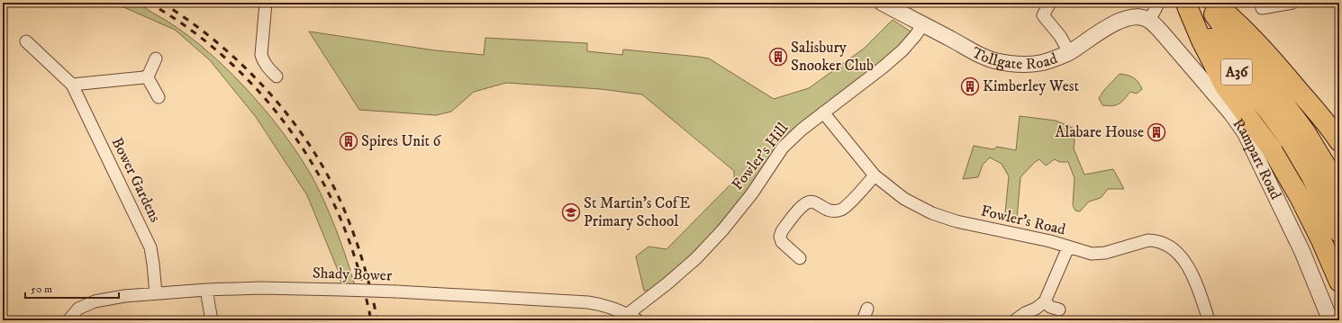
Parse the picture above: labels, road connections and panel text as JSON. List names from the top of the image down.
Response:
{
  "streets": {
    "highway": ["A36"],
    "street": [
      "Tollgate Road",
      "Fowler's Hill",
      "Rampart Road",
      "Bower Gardens",
      "Fowler's Road",
      "Shady Bower"
    ]
  },
  "crossings": [
    ["Tollgate Road", "Fowler's Hill"],
    ["Tollgate Road", "Rampart Road"],
    ["Fowler's Hill", "Fowler's Road"],
    ["Fowler's Hill", "Shady Bower"],
    ["Bower Gardens", "Shady Bower"]
  ],
  "places": {
    "building": [
      "Salisbury Snooker Club",
      "Kimberley West",
      "Alabare House",
      "Spires Unit 6"
    ],
    "school or university": ["St Martin's CofE Primary School"]
  },
  "scale_bar": "50 m"
}
